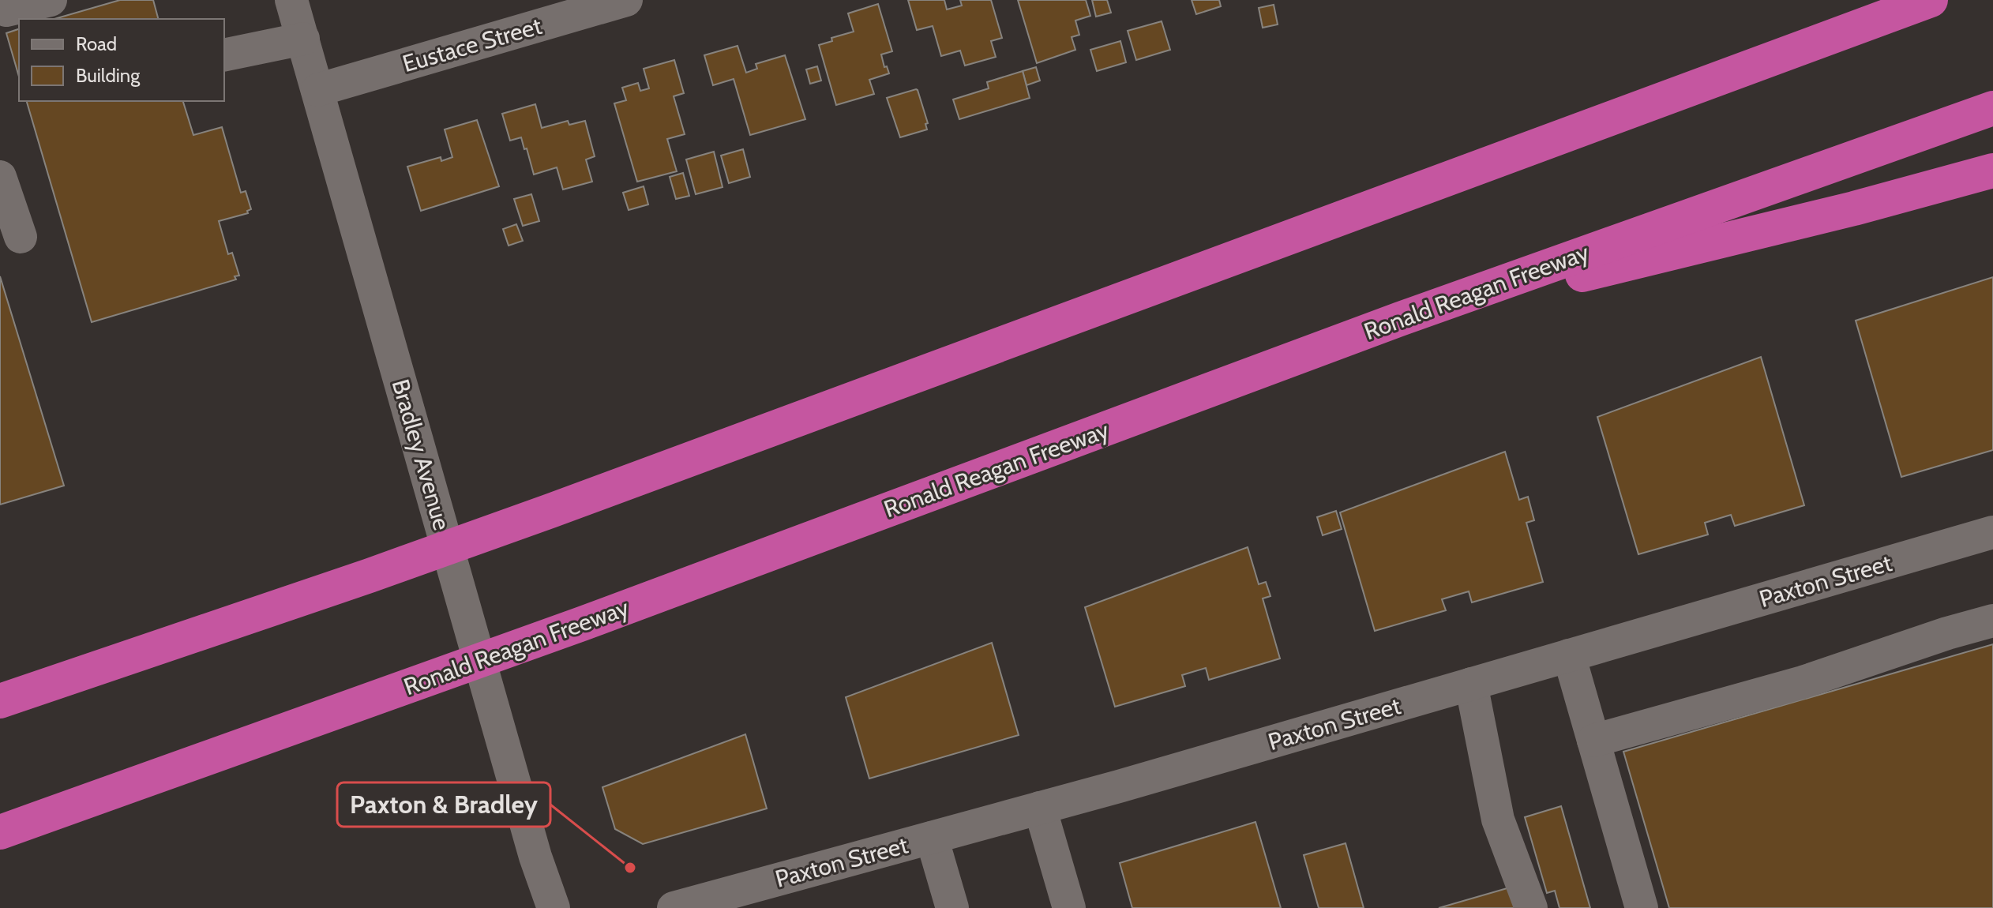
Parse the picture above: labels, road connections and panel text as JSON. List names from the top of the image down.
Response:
{
  "streets": {
    "highway": ["Ronald Reagan Freeway"],
    "street": ["Eustace Street", "Bradley Avenue", "Paxton Street"]
  },
  "crossings": [
    ["Eustace Street", "Bradley Avenue"]
  ],
  "places": ["Paxton & Bradley"],
  "legend": ["Road", "Building"]
}
